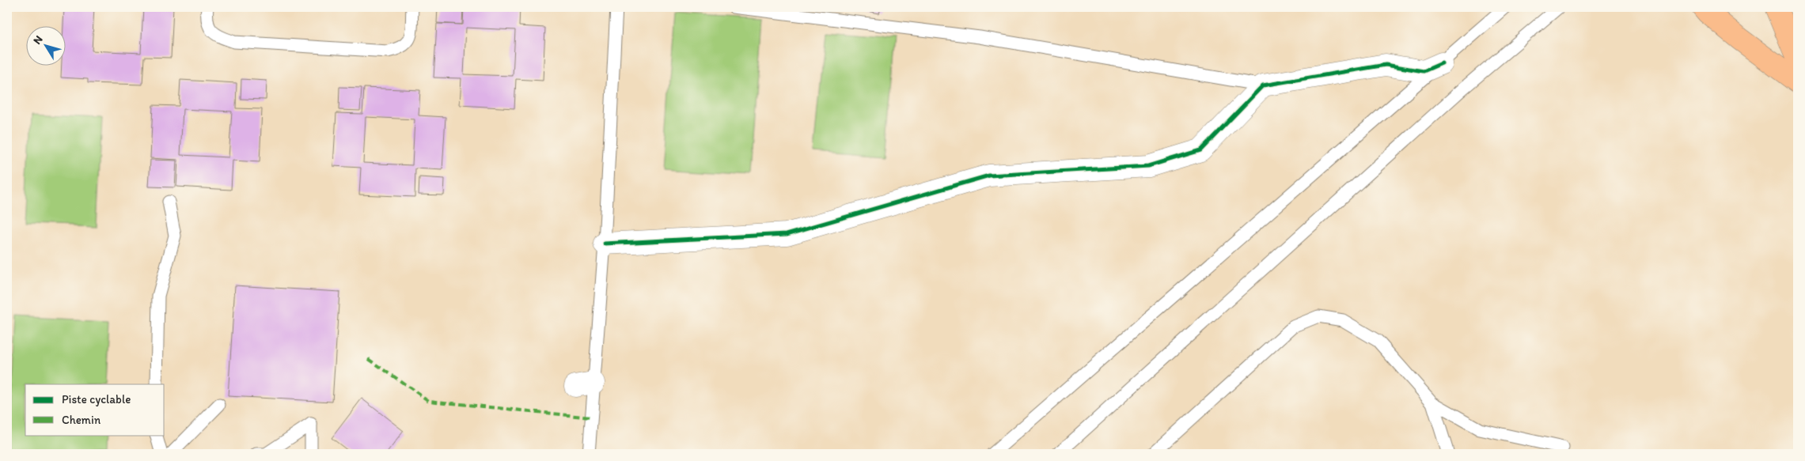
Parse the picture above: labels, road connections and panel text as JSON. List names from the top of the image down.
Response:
{
  "legend": ["Piste cyclable", "Chemin"],
  "north": "top left"
}
